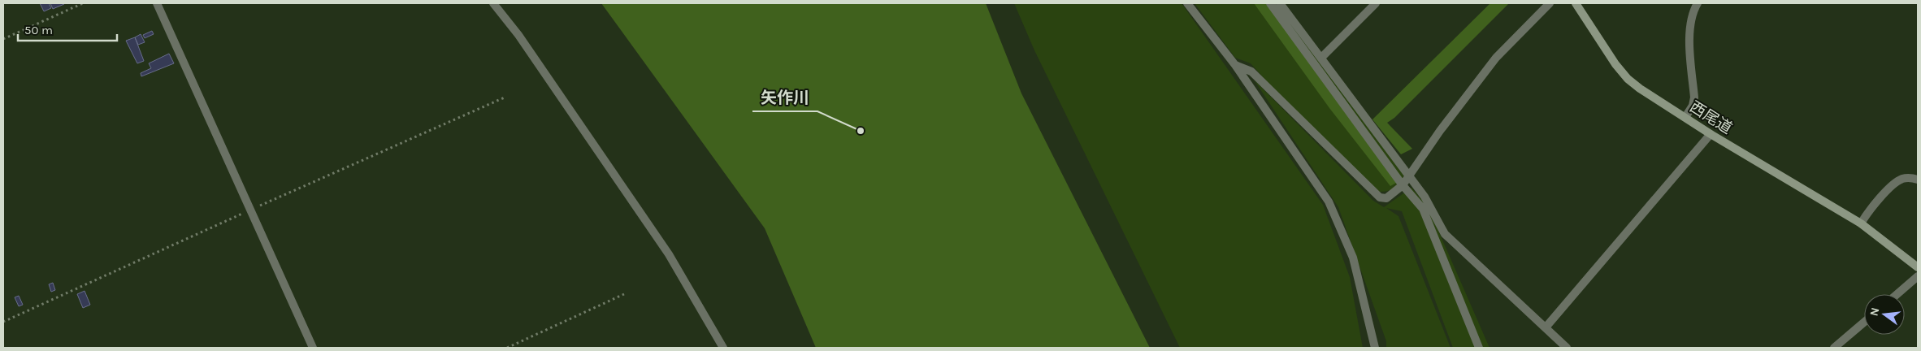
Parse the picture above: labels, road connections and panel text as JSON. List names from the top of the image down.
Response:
{
  "streets": {
    "street": ["西尾道"]
  },
  "places": ["矢作川"],
  "scale_bar": "50 m",
  "north": "left"
}
